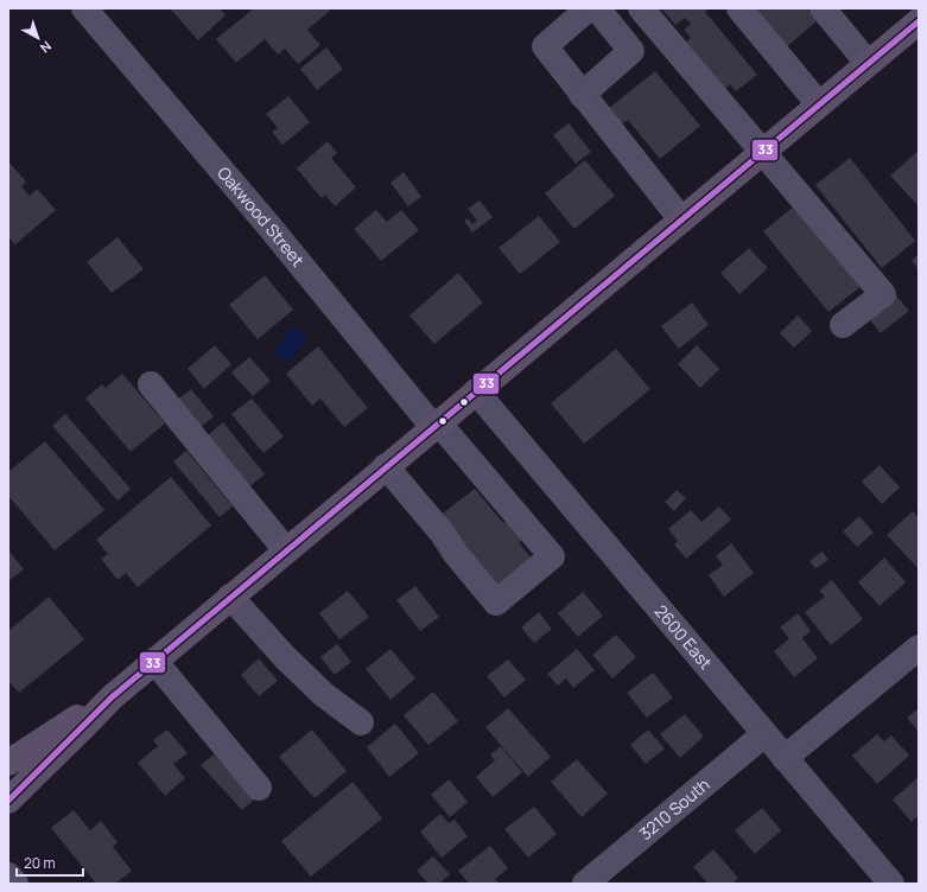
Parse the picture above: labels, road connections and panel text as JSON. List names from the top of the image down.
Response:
{
  "streets": {
    "street": ["Oakwood Street", "2600 East", "3210 South"]
  },
  "crossings": [
    ["2600 East", "3210 South"]
  ],
  "lines": ["transit line 33"],
  "scale_bar": "20 m",
  "north": "bottom right"
}
